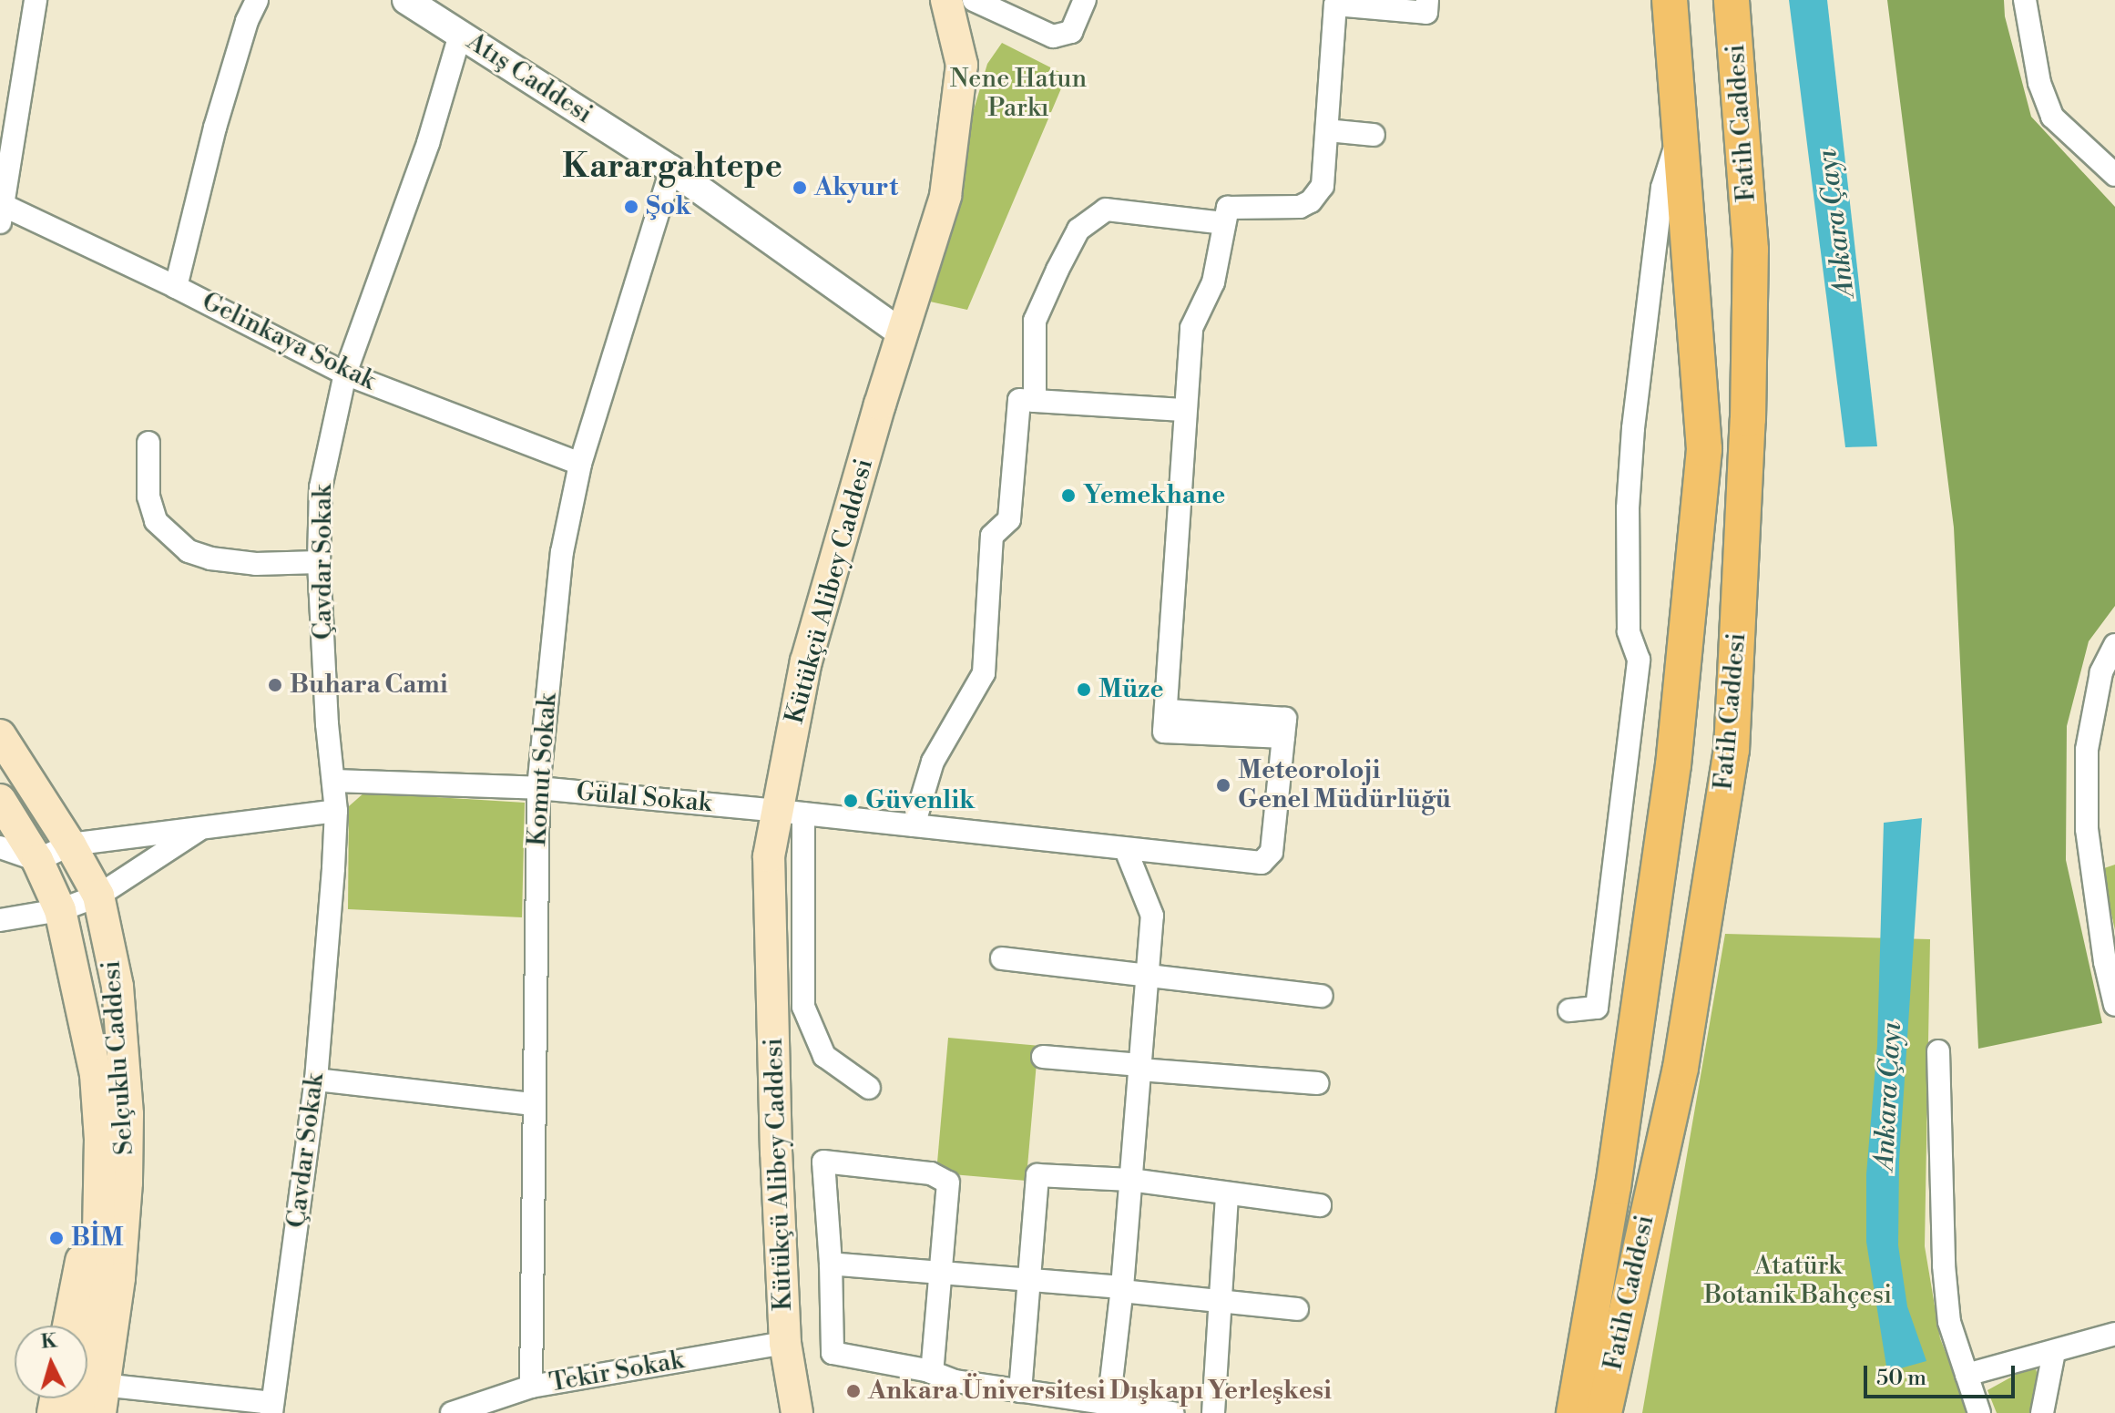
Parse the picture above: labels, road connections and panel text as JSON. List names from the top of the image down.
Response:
{
  "streets": {
    "main road": ["Fatih Caddesi", "Kütükçü Alibey Caddesi", "Selçuklu Caddesi"],
    "street": [
      "Atış Caddesi",
      "Gelinkaya Sokak",
      "Çavdar Sokak",
      "Komut Sokak",
      "Gülal Sokak",
      "Tekir Sokak"
    ]
  },
  "crossings": [
    ["Atış Caddesi", "Çavdar Sokak"],
    ["Atış Caddesi", "Kütükçü Alibey Caddesi"],
    ["Atış Caddesi", "Komut Sokak"],
    ["Gelinkaya Sokak", "Çavdar Sokak"],
    ["Gelinkaya Sokak", "Komut Sokak"],
    ["Çavdar Sokak", "Gülal Sokak"],
    ["Kütükçü Alibey Caddesi", "Gülal Sokak"],
    ["Kütükçü Alibey Caddesi", "Tekir Sokak"],
    ["Komut Sokak", "Gülal Sokak"],
    ["Komut Sokak", "Tekir Sokak"]
  ],
  "districts": ["Karargahtepe"],
  "water": ["Ankara Çayı"],
  "parks": ["Nene Hatun Parkı", "Atatürk Botanik Bahçesi"],
  "places": [
    "Akyurt",
    "Şok",
    "Yemekhane",
    "Buhara Cami",
    "Müze",
    "Meteoroloji Genel Müdürlüğü",
    "Güvenlik",
    "BİM",
    "Ankara Üniversitesi Dışkapı Yerleşkesi"
  ],
  "scale_bar": "50 m",
  "north": "top"
}
